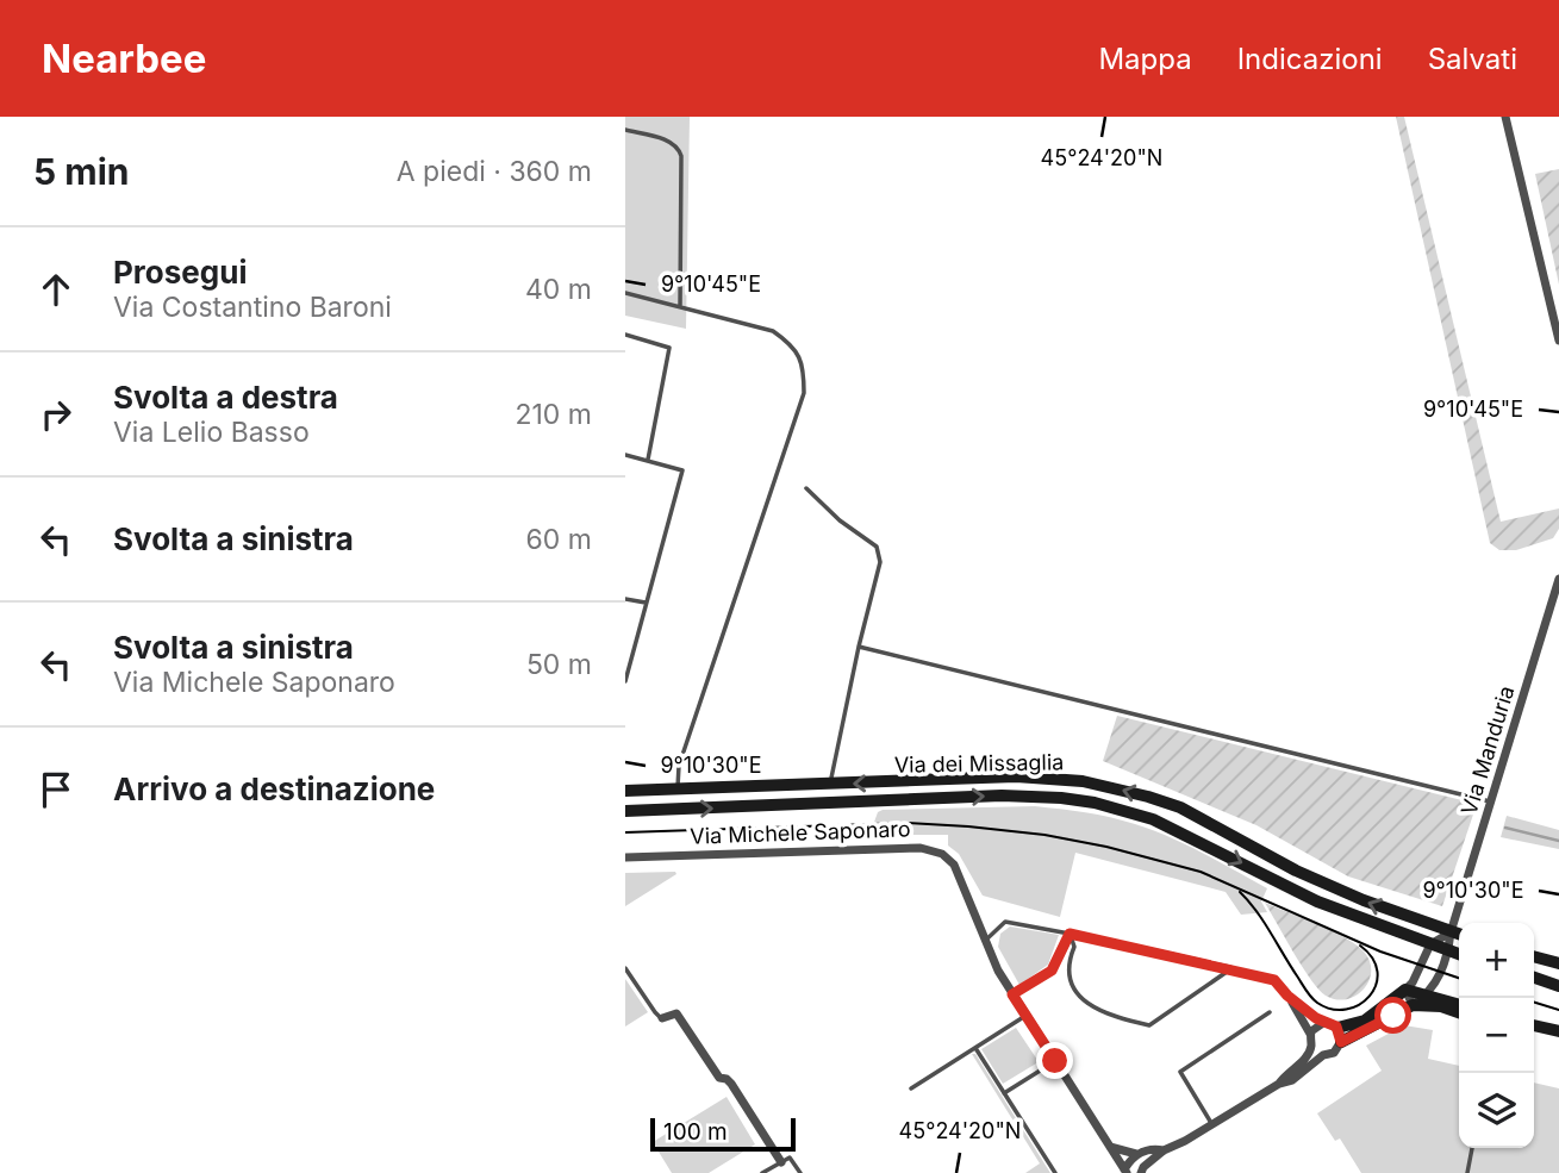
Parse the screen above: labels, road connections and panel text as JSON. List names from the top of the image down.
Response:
{
  "streets": {
    "main road": ["Via dei Missaglia"],
    "street": ["Via Manduria", "Via Michele Saponaro"]
  },
  "crossings": [
    ["Via Manduria", "Via dei Missaglia"]
  ],
  "scale_bar": "100 m",
  "page": {
    "header": "Nearbee",
    "nav": ["Mappa", "Indicazioni", "Salvati"],
    "heading": ["5 min", "A piedi · 360 m"],
    "list": [
      ["Prosegui", "Via Costantino Baroni", "40 m"],
      ["Svolta a destra", "Via Lelio Basso", "210 m"],
      ["Svolta a sinistra", "60 m"],
      ["Svolta a sinistra", "Via Michele Saponaro", "50 m"],
      "Arrivo a destinazione"
    ],
    "map_buttons": ["+", "−"],
    "scale": "100 m"
  },
  "coordinates": ["45°24'20\"N", "9°10'45\"E", "9°10'30\"E"]
}
